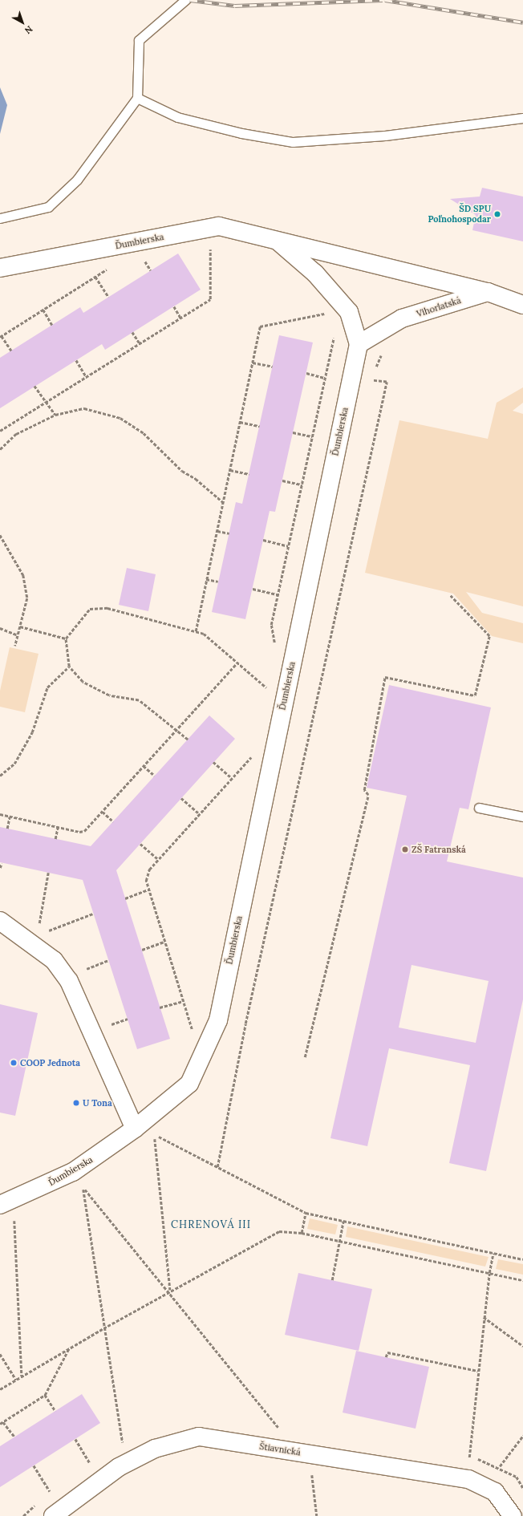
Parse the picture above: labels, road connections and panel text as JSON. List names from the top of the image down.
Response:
{
  "streets": {
    "street": ["Ďumbierska", "Vihorlatská", "Štiavnická"]
  },
  "crossings": [
    ["Ďumbierska", "Vihorlatská"]
  ],
  "districts": ["CHRENOVÁ III"],
  "places": [
    "ŠD SPU Poľnohospodar",
    "ZŠ Fatranská",
    "COOP Jednota",
    "U Tona"
  ],
  "north": "bottom right"
}
